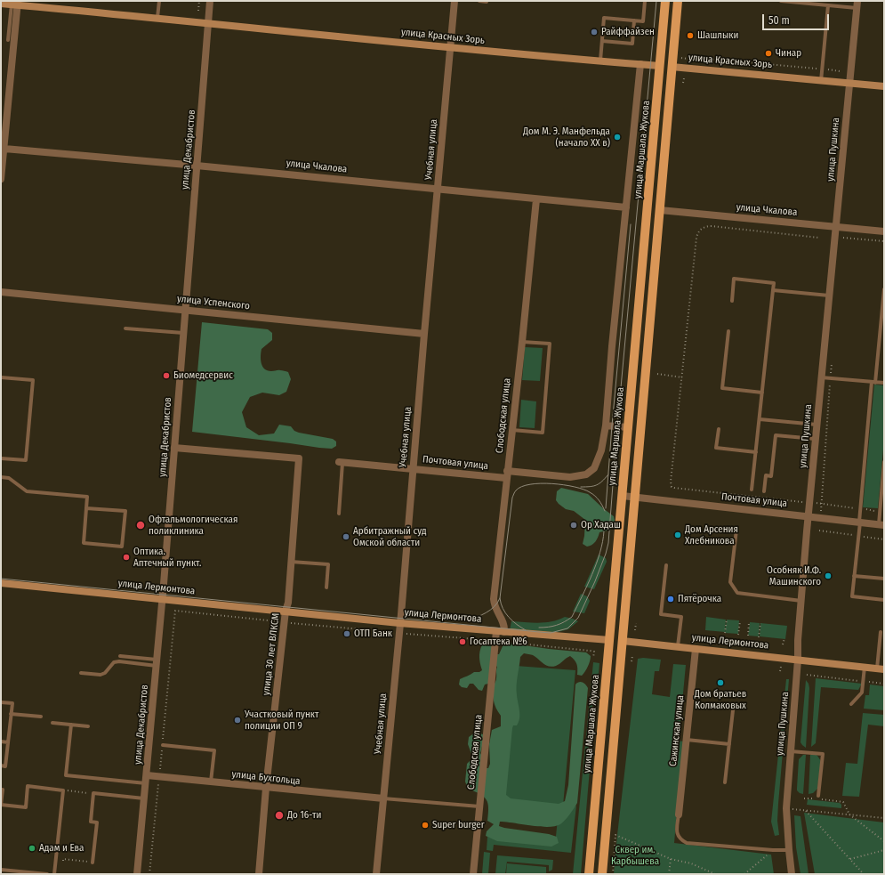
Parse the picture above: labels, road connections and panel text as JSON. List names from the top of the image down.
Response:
{
  "streets": {
    "main road": [
      "улица Красных Зорь",
      "улица Маршала Жукова",
      "улица Чкалова",
      "улица Лермонтова"
    ],
    "street": [
      "улица Декабристов",
      "Учебная улица",
      "улица Пушкина",
      "улица Успенского",
      "Слободская улица",
      "Почтовая улица",
      "улица 30 лет ВЛКСМ",
      "Сажинская улица",
      "улица Бухгольца"
    ]
  },
  "crossings": [
    ["улица Красных Зорь", "улица Декабристов"],
    ["улица Красных Зорь", "Учебная улица"],
    ["улица Красных Зорь", "улица Маршала Жукова"],
    ["улица Красных Зорь", "улица Пушкина"],
    ["улица Декабристов", "улица Чкалова"],
    ["улица Декабристов", "улица Успенского"],
    ["улица Декабристов", "улица Лермонтова"],
    ["улица Декабристов", "улица 30 лет ВЛКСМ"],
    ["улица Декабристов", "улица Бухгольца"],
    ["Учебная улица", "улица Чкалова"],
    ["Учебная улица", "улица Успенского"],
    ["Учебная улица", "Почтовая улица"],
    ["Учебная улица", "улица Лермонтова"],
    ["Учебная улица", "улица Бухгольца"],
    ["улица Маршала Жукова", "улица Чкалова"],
    ["улица Маршала Жукова", "Почтовая улица"],
    ["улица Маршала Жукова", "улица Лермонтова"],
    ["улица Пушкина", "улица Чкалова"],
    ["улица Пушкина", "Почтовая улица"],
    ["улица Пушкина", "улица Лермонтова"],
    ["улица Чкалова", "Слободская улица"],
    ["Слободская улица", "Почтовая улица"],
    ["Слободская улица", "улица Лермонтова"],
    ["улица Лермонтова", "улица 30 лет ВЛКСМ"],
    ["улица Лермонтова", "Сажинская улица"],
    ["улица 30 лет ВЛКСМ", "улица Бухгольца"]
  ],
  "parks": ["Сквер им. Карбышева"],
  "places": [
    "Райффайзен",
    "Шашлыки",
    "Чинар",
    "Дом М. Э. Манфельда (начало XX в)",
    "Биомедсервис",
    "Офтальмологическая поликлиника",
    "Ор Хадаш",
    "Дом Арсения Хлебникова",
    "Арбитражный суд Омской области",
    "Оптика. Аптечный пункт.",
    "Особняк И.Ф. Машинского",
    "Пятёрочка",
    "ОТП Банк",
    "Госаптека №6",
    "Дом братьев Колмаковых",
    "Участковый пункт полиции ОП 9",
    "До 16-ти",
    "Super burger",
    "Адам и Ева"
  ],
  "scale_bar": "50 m"
}
